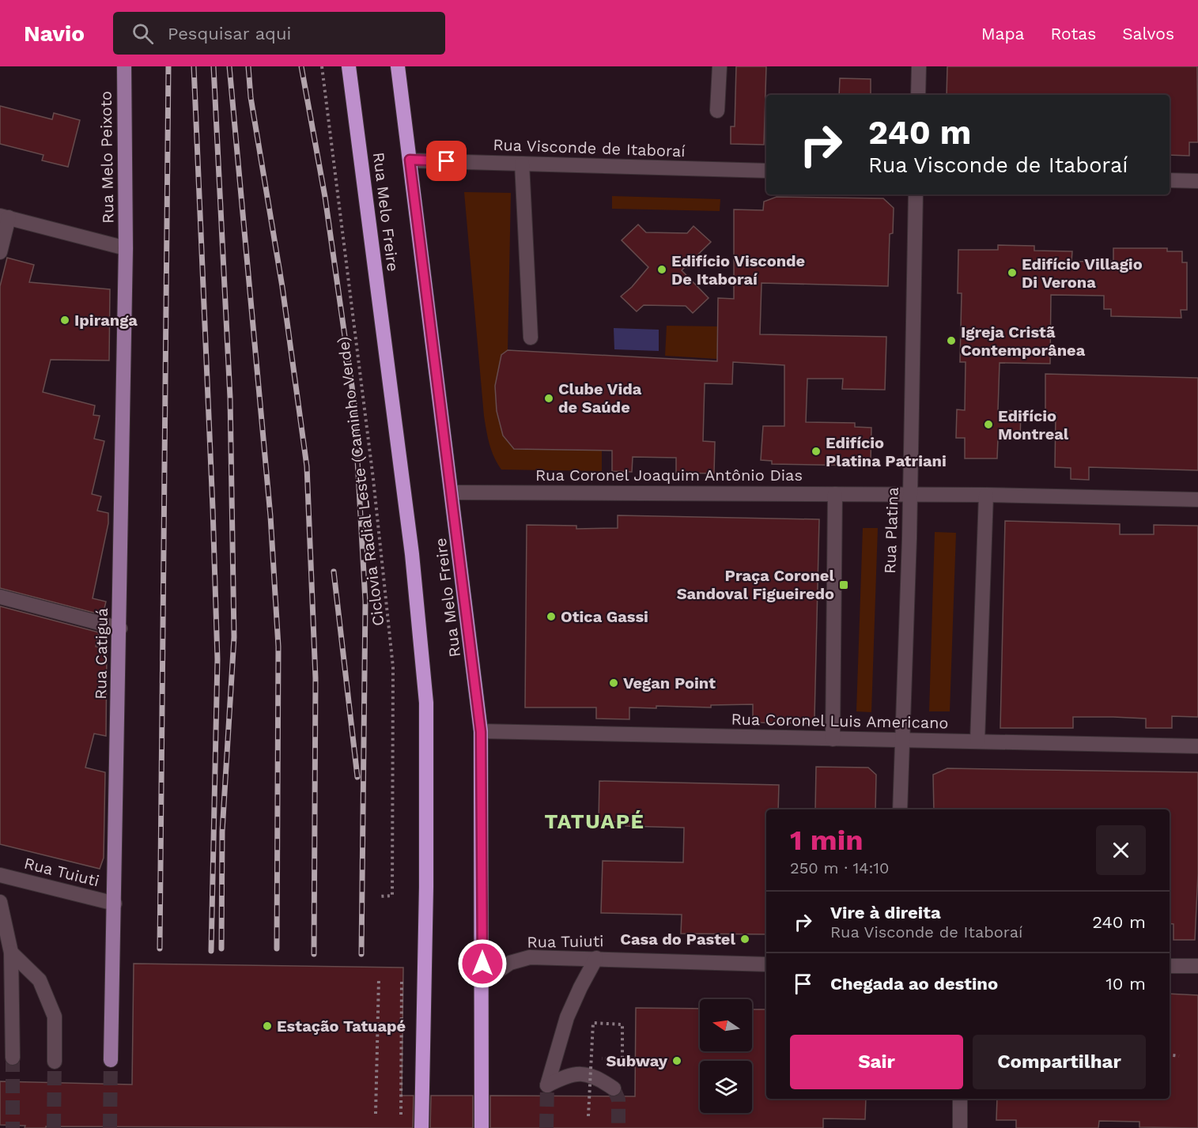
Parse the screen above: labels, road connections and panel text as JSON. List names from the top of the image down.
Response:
{
  "streets": {
    "highway": ["Rua Melo Freire"],
    "main road": ["Rua Melo Peixoto", "Rua Catiguá"],
    "street": [
      "Rua Visconde de Itaboraí",
      "Rua Coronel Joaquim Antônio Dias",
      "Rua Platina",
      "Rua Coronel Luis Americano",
      "Rua Tuiuti"
    ],
    "path": ["Ciclovia Radial Leste (Caminho Verde)"]
  },
  "crossings": [
    ["Rua Visconde de Itaboraí", "Rua Melo Freire"],
    ["Rua Melo Peixoto", "Rua Catiguá"],
    ["Rua Melo Freire", "Rua Coronel Joaquim Antônio Dias"],
    ["Rua Melo Freire", "Rua Coronel Luis Americano"],
    ["Rua Melo Freire", "Rua Tuiuti"],
    ["Rua Coronel Joaquim Antônio Dias", "Rua Platina"],
    ["Rua Platina", "Rua Coronel Luis Americano"],
    ["Rua Catiguá", "Rua Tuiuti"]
  ],
  "districts": ["TATUAPÉ"],
  "places": {
    "other": [
      "Edifício Visconde De Itaboraí",
      "Edifício Villagio Di Verona",
      "Ipiranga",
      "Igreja Cristã Contemporânea",
      "Clube Vida de Saúde",
      "Edifício Montreal",
      "Edifício Platina Patriani",
      "Otica Gassi",
      "Vegan Point",
      "Casa do Pastel",
      "Estação Tatuapé",
      "Subway"
    ],
    "transit": ["Praça Coronel Sandoval Figueiredo"]
  },
  "north": "left",
  "page": {
    "header": "Navio",
    "search": "Pesquisar aqui",
    "nav": ["Mapa", "Rotas", "Salvos"],
    "turn": ["240 m", "Rua Visconde de Itaboraí"],
    "heading": ["1 min", "250 m · 14:10"],
    "list": [
      {
        "name": "Vire à direita",
        "note": "Rua Visconde de Itaboraí",
        "value": "240 m"
      },
      {
        "name": "Chegada ao destino",
        "value": "10 m"
      }
    ],
    "buttons": ["Sair", "Compartilhar"]
  }
}
